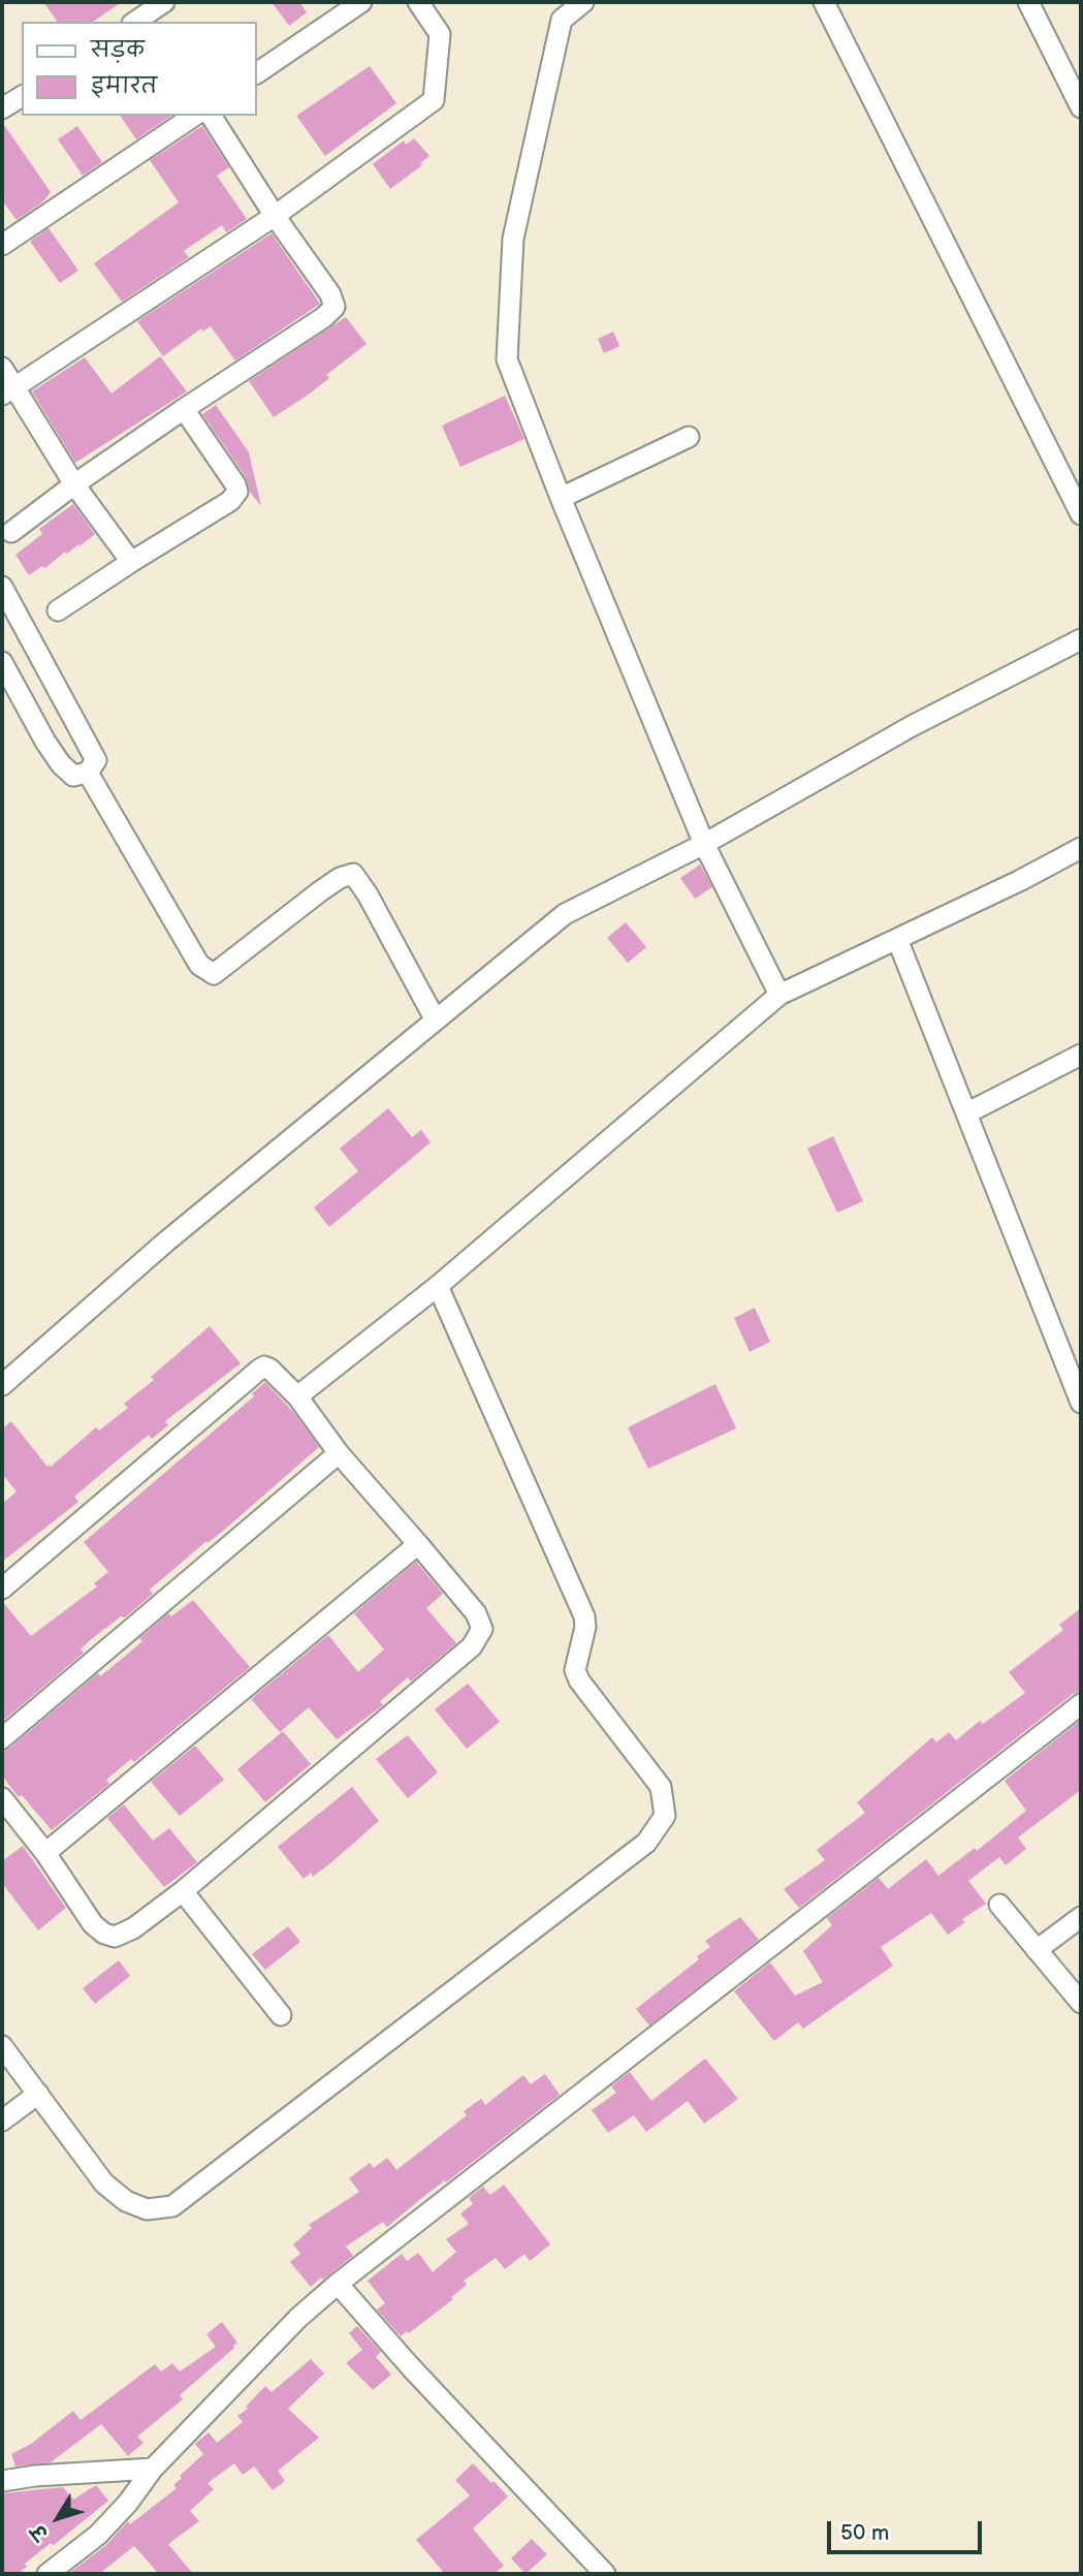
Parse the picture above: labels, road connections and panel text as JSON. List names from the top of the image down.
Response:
{
  "legend": ["सड़क", "इमारत"],
  "scale_bar": "50 m",
  "north": "bottom left"
}
